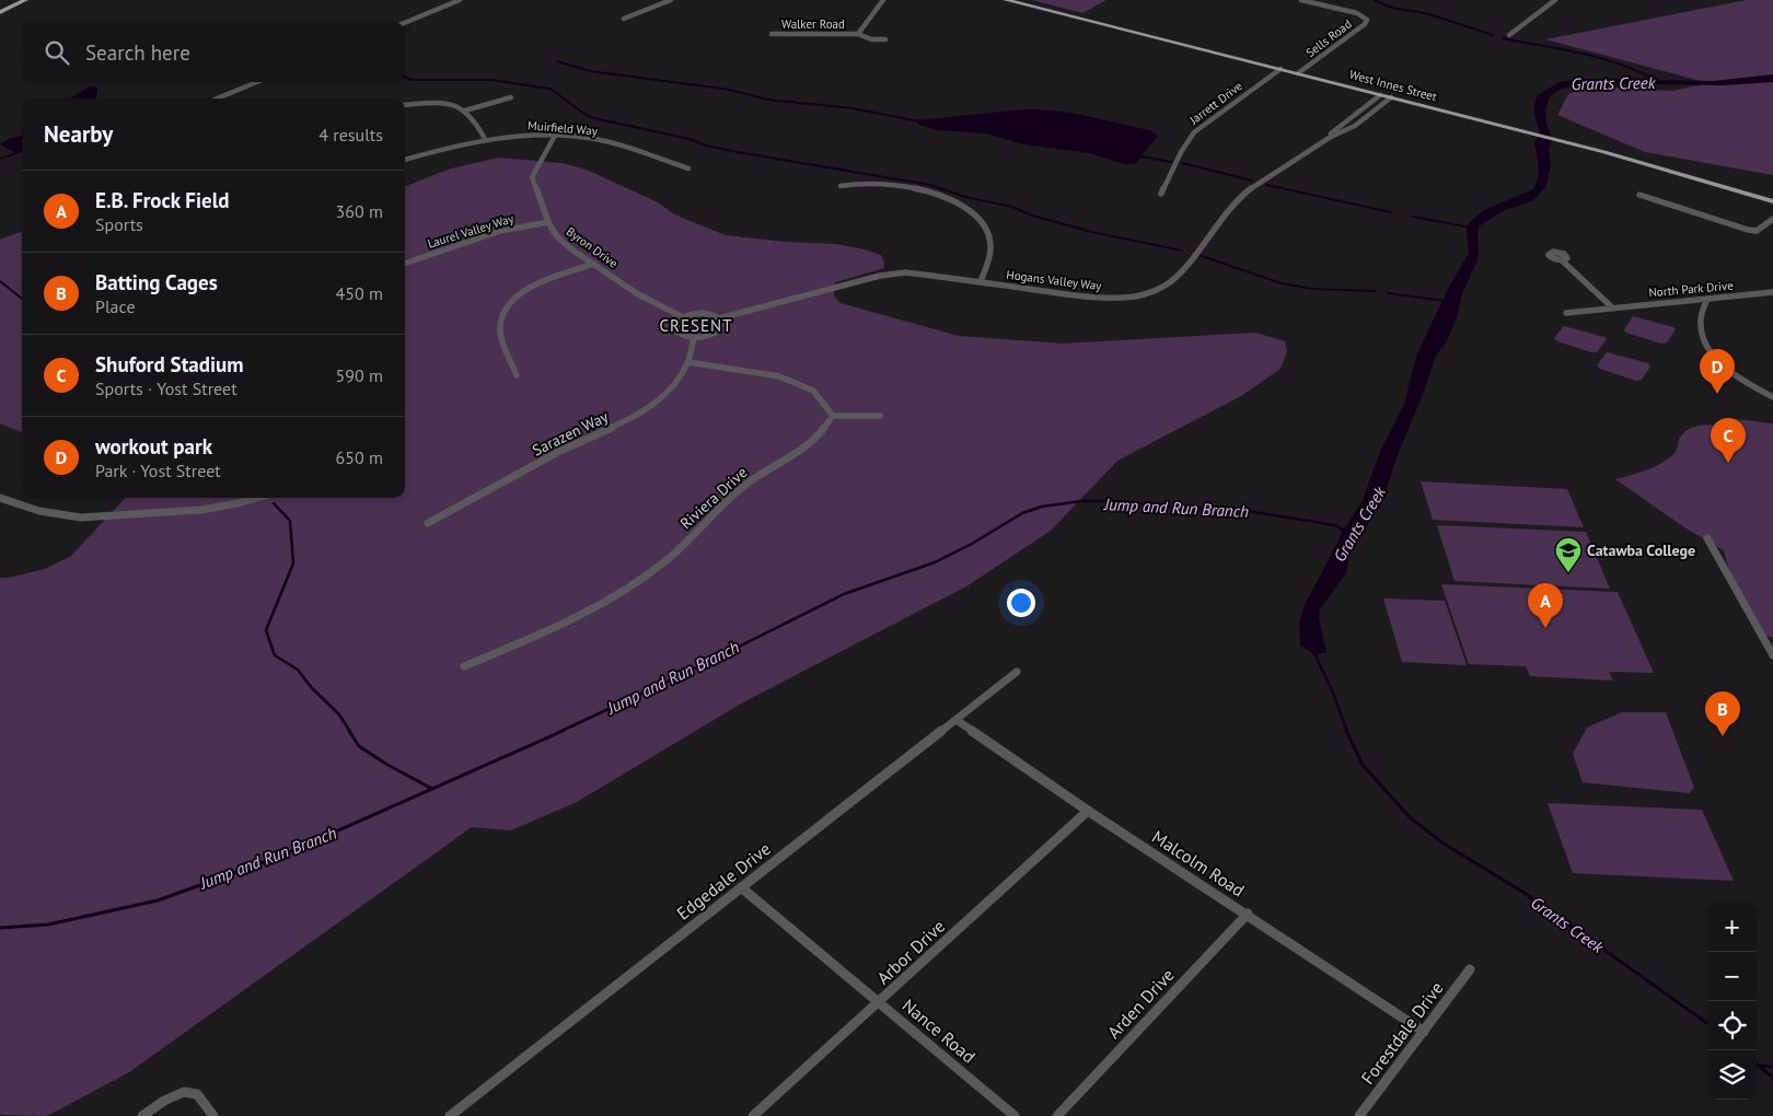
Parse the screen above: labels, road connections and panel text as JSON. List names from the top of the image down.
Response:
{
  "streets": {
    "main road": ["West Innes Street"],
    "street": [
      "Walker Road",
      "Sells Road",
      "Jarrett Drive",
      "Muirfield Way",
      "Laurel Valley Way",
      "Byron Drive",
      "Hogans Valley Way",
      "North Park Drive",
      "Sarazen Way",
      "Riviera Drive",
      "Malcolm Road",
      "Edgedale Drive",
      "Arbor Drive",
      "Arden Drive",
      "Nance Road",
      "Forestdale Drive"
    ]
  },
  "crossings": [
    ["Sells Road", "West Innes Street"],
    ["West Innes Street", "Jarrett Drive"],
    ["West Innes Street", "Hogans Valley Way"],
    ["Muirfield Way", "Byron Drive"],
    ["Laurel Valley Way", "Byron Drive"],
    ["Malcolm Road", "Edgedale Drive"],
    ["Malcolm Road", "Arbor Drive"],
    ["Malcolm Road", "Arden Drive"],
    ["Malcolm Road", "Forestdale Drive"],
    ["Edgedale Drive", "Nance Road"],
    ["Arbor Drive", "Nance Road"]
  ],
  "districts": ["CRESENT"],
  "water": ["Grants Creek", "Jump and Run Branch"],
  "places": {
    "school or university": ["Catawba College"]
  },
  "page": {
    "search": "Search here",
    "heading": ["Nearby", "4 results"],
    "list": [
      {
        "mark": "A",
        "name": "E.B. Frock Field",
        "note": "Sports",
        "value": "360 m"
      },
      {
        "mark": "B",
        "name": "Batting Cages",
        "note": "Place",
        "value": "450 m"
      },
      {
        "mark": "C",
        "name": "Shuford Stadium",
        "note": "Sports · Yost Street",
        "value": "590 m"
      },
      {
        "mark": "D",
        "name": "workout park",
        "note": "Park · Yost Street",
        "value": "650 m"
      }
    ],
    "pins": [
      "D",
      "C",
      "A",
      "B"
    ],
    "map_buttons": ["+", "−"]
  }
}
